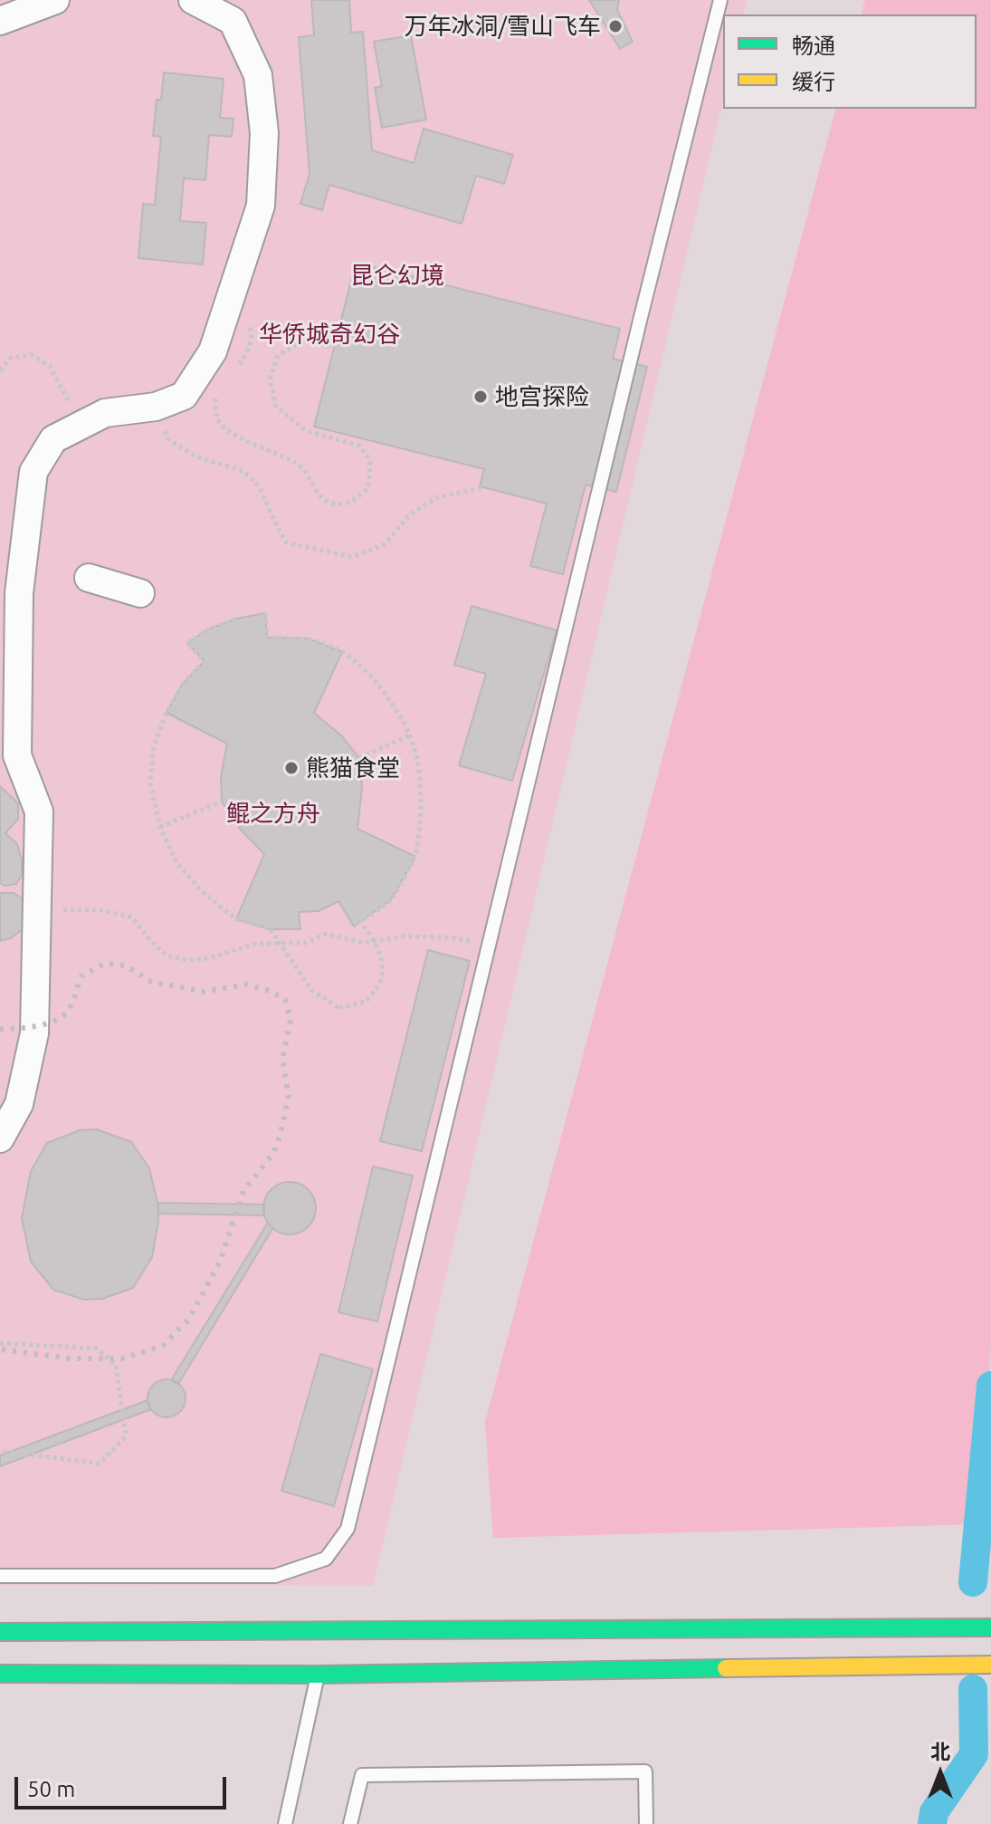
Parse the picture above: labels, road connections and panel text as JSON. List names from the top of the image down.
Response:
{
  "parks": ["昆仑幻境", "华侨城奇幻谷", "鲲之方舟"],
  "places": ["万年冰洞/雪山飞车", "地宫探险", "熊猫食堂"],
  "legend": ["畅通", "缓行"],
  "scale_bar": "50 m",
  "north": "top"
}
